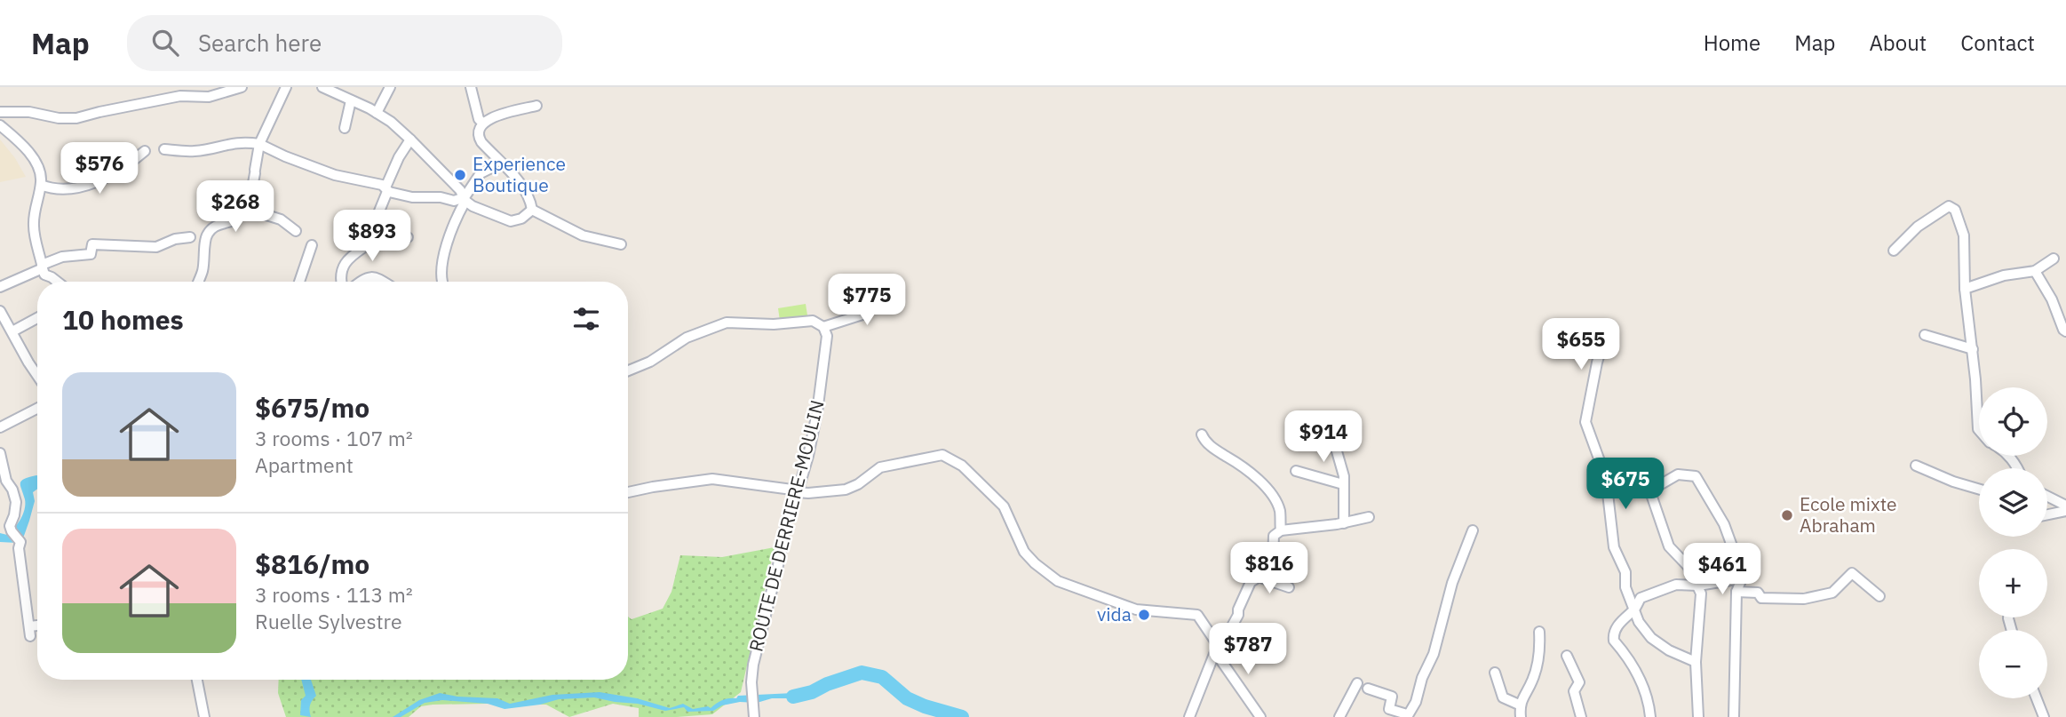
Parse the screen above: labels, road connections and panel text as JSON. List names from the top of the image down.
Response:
{
  "streets": {
    "street": ["ROUTE DE DERRIERE-MOULIN"]
  },
  "places": ["Experience Boutique", "Ecole mixte Abraham", "vida"],
  "page": {
    "header": "Map",
    "search": "Search here",
    "nav": [
      "Home",
      "Map",
      "About",
      "Contact"
    ],
    "price": [
      "$576",
      "$268",
      "$893",
      "$775",
      "$655",
      "$914",
      "$675",
      "$816",
      "$461",
      "$787"
    ],
    "heading": "10 homes",
    "list": [
      {
        "name": "$675/mo",
        "note": "3 rooms · 107 m² · Apartment"
      },
      {
        "name": "$816/mo",
        "note": "3 rooms · 113 m² · Ruelle Sylvestre"
      }
    ],
    "map_buttons": ["+", "−"]
  }
}
